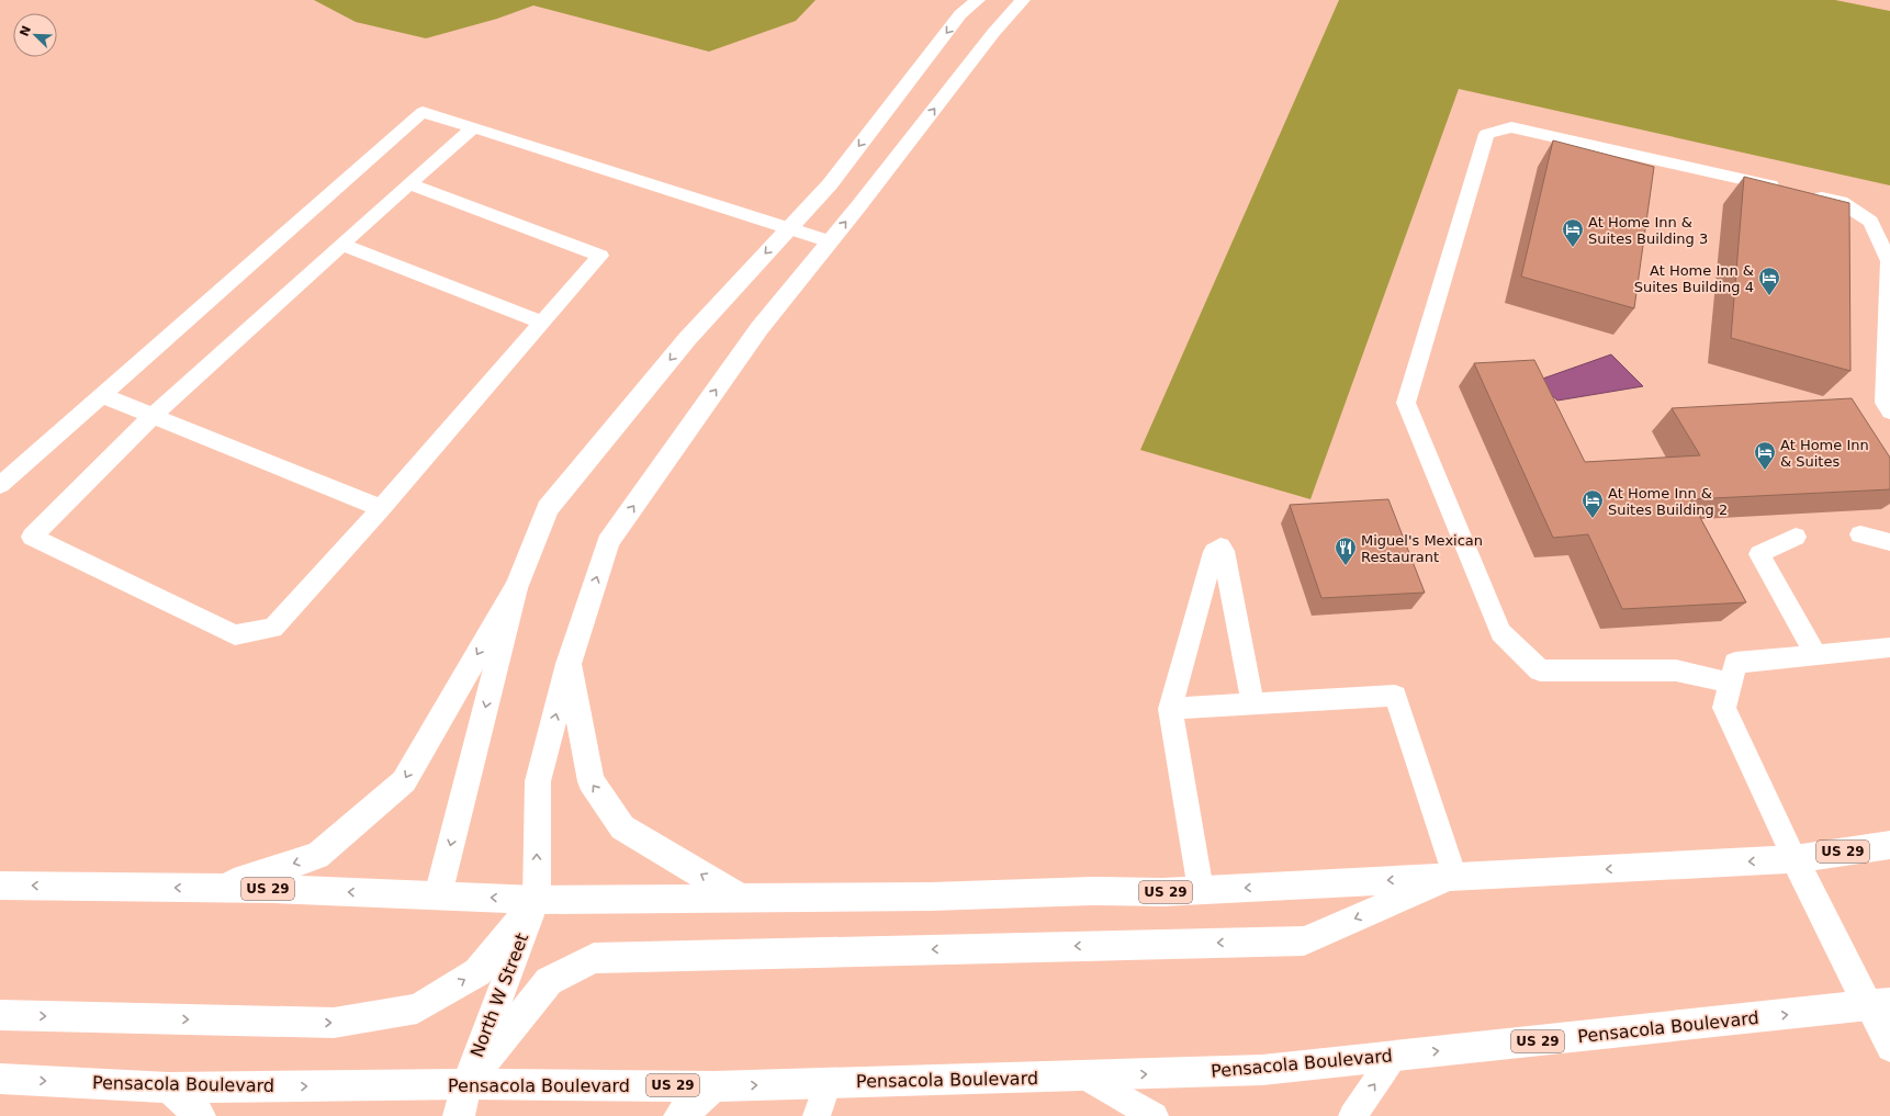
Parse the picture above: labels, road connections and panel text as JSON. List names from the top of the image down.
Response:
{
  "streets": {
    "main road": ["US 29", "North W Street", "Pensacola Boulevard"]
  },
  "crossings": [
    ["US 29", "North W Street"],
    ["North W Street", "Pensacola Boulevard"]
  ],
  "places": {
    "hotel": [
      "At Home Inn & Suites Building 3",
      "At Home Inn & Suites Building 4",
      "At Home Inn & Suites",
      "At Home Inn & Suites Building 2"
    ],
    "restaurant": ["Miguel's Mexican Restaurant"]
  },
  "north": "top left"
}
